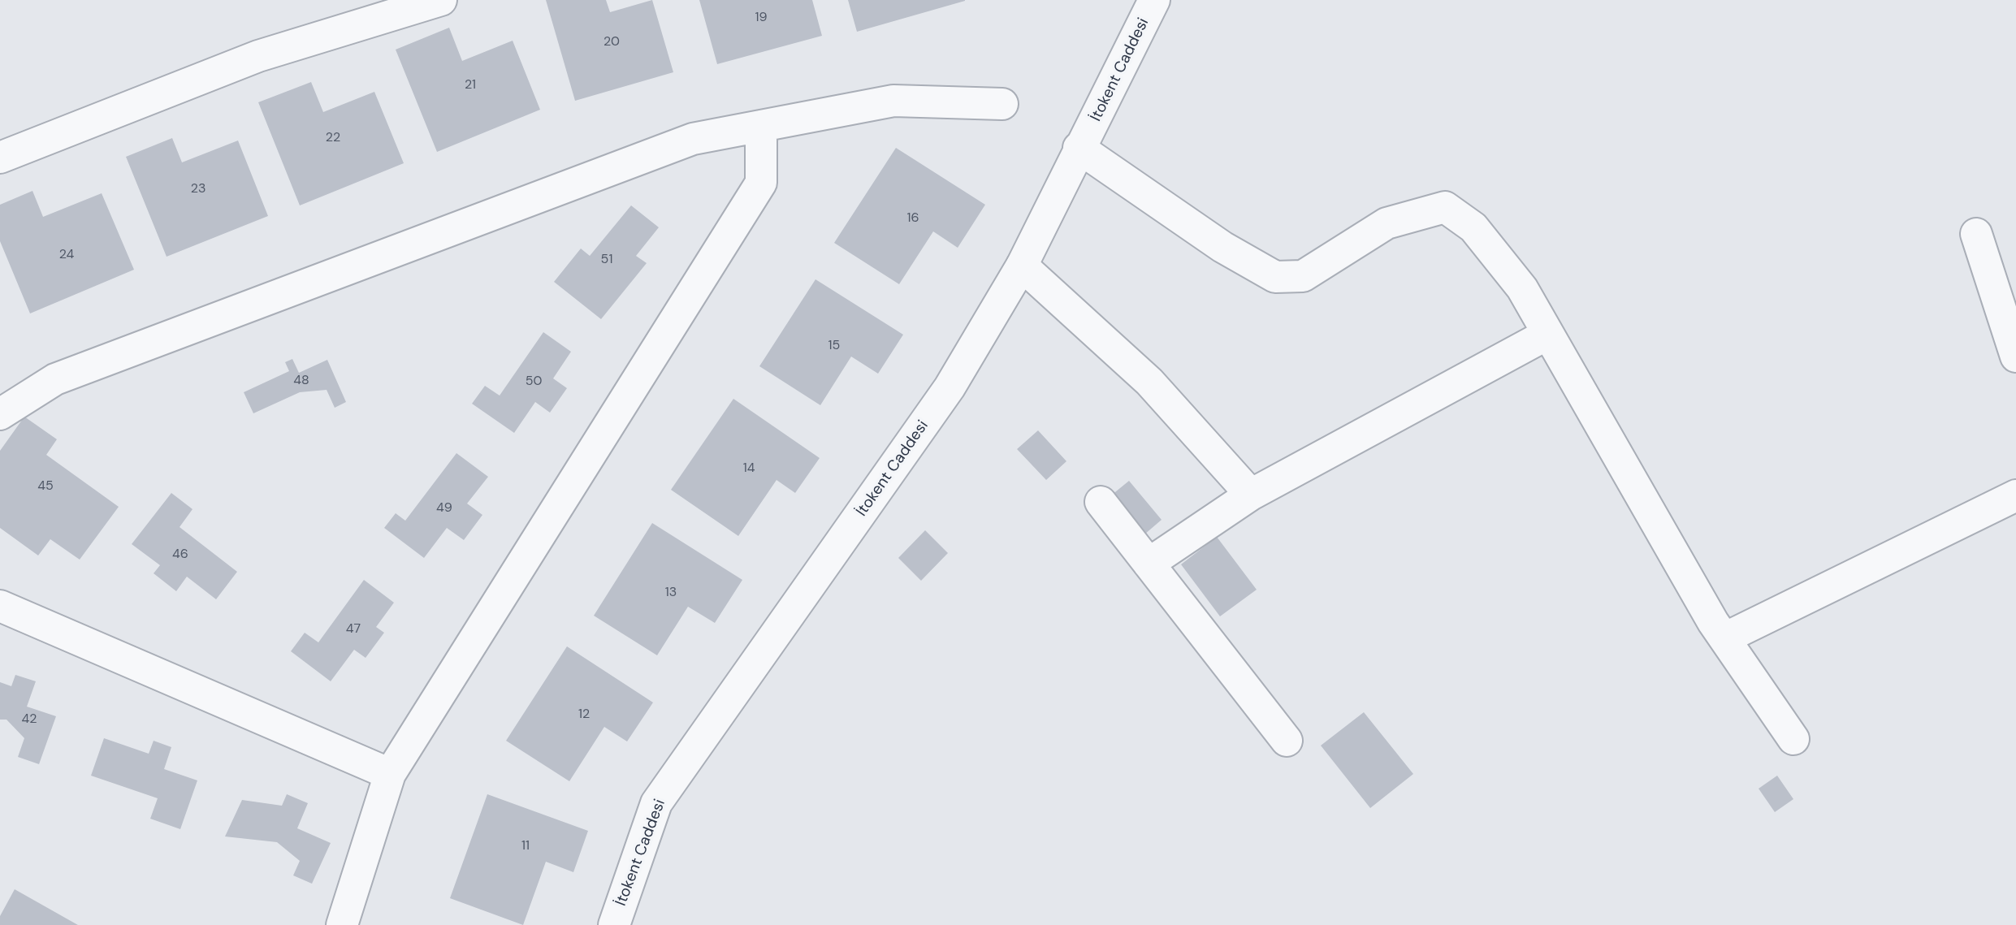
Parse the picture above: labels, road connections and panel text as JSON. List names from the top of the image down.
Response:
{
  "streets": {
    "street": ["İtokent Caddesi"]
  },
  "house_numbers": [
    "19",
    "20",
    "21",
    "22",
    "23",
    "16",
    "24",
    "51",
    "15",
    "48",
    "50",
    "14",
    "45",
    "49",
    "46",
    "13",
    "47",
    "12",
    "42",
    "11"
  ]
}
